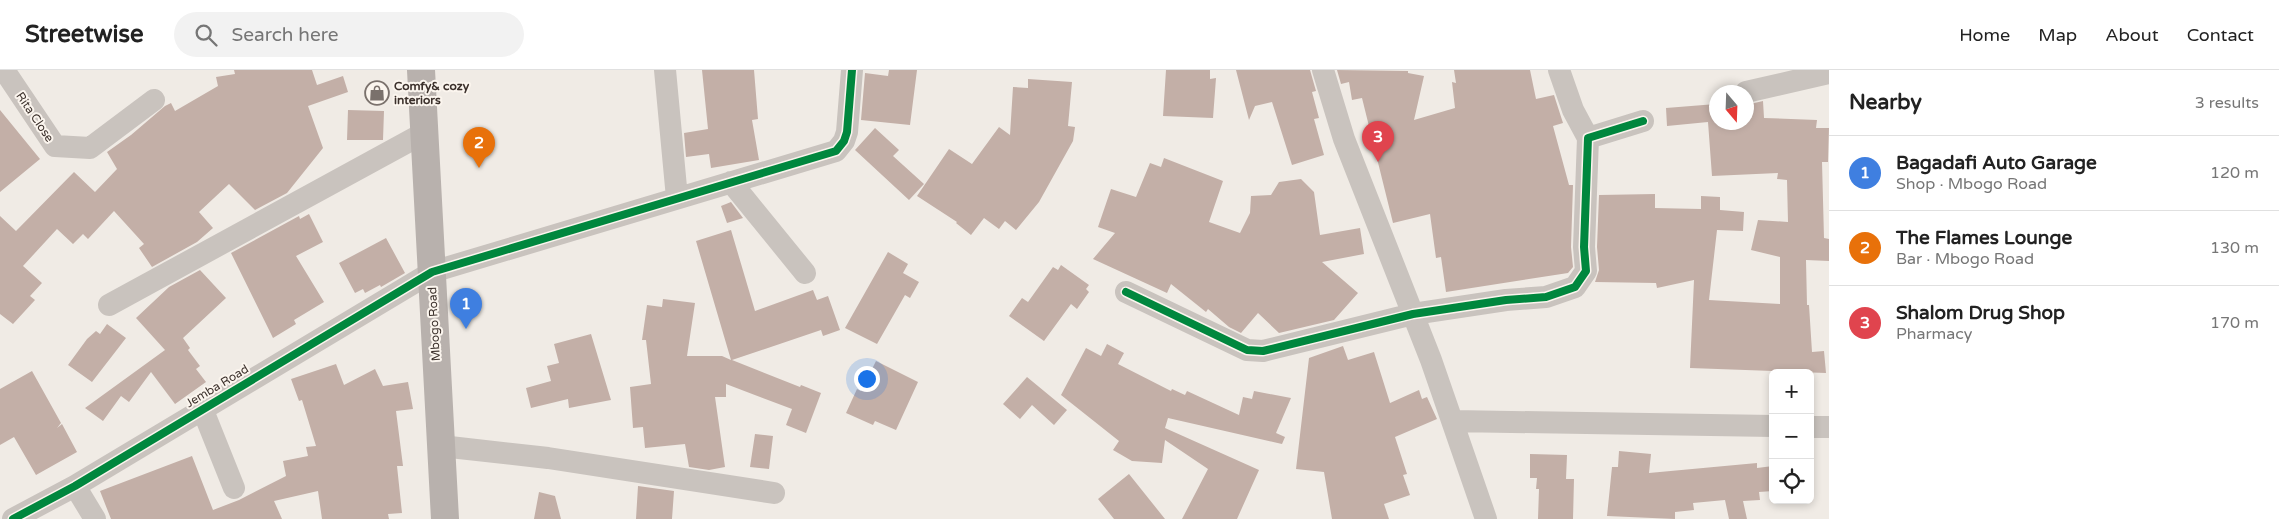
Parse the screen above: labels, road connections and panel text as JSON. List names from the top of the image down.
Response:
{
  "streets": {
    "main road": ["Mbogo Road"],
    "street": ["Rita Close", "Jemba Road"]
  },
  "crossings": [
    ["Mbogo Road", "Jemba Road"]
  ],
  "places": {
    "shop": ["Comfy& cozy interiors"]
  },
  "north": "bottom",
  "page": {
    "header": "Streetwise",
    "search": "Search here",
    "nav": [
      "Home",
      "Map",
      "About",
      "Contact"
    ],
    "heading": ["Nearby", "3 results"],
    "pins": ["3", "2", "1"],
    "list": [
      {
        "mark": "1",
        "name": "Bagadafi Auto Garage",
        "note": "Shop · Mbogo Road",
        "value": "120 m"
      },
      {
        "mark": "2",
        "name": "The Flames Lounge",
        "note": "Bar · Mbogo Road",
        "value": "130 m"
      },
      {
        "mark": "3",
        "name": "Shalom Drug Shop",
        "note": "Pharmacy",
        "value": "170 m"
      }
    ],
    "map_buttons": ["+", "−"]
  }
}
